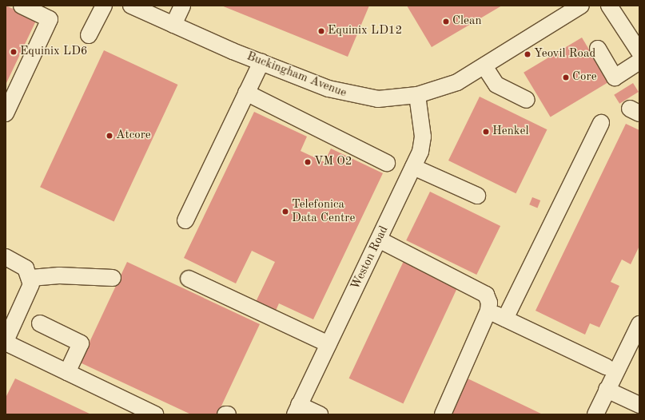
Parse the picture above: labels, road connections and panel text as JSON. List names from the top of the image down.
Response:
{
  "streets": {
    "street": ["Buckingham Avenue", "Weston Road"]
  },
  "crossings": [
    ["Buckingham Avenue", "Weston Road"]
  ],
  "places": [
    "Clean",
    "Equinix LD12",
    "Equinix LD6",
    "Yeovil Road",
    "Core",
    "Henkel",
    "Atcore",
    "VM O2",
    "Telefonica Data Centre"
  ]
}
